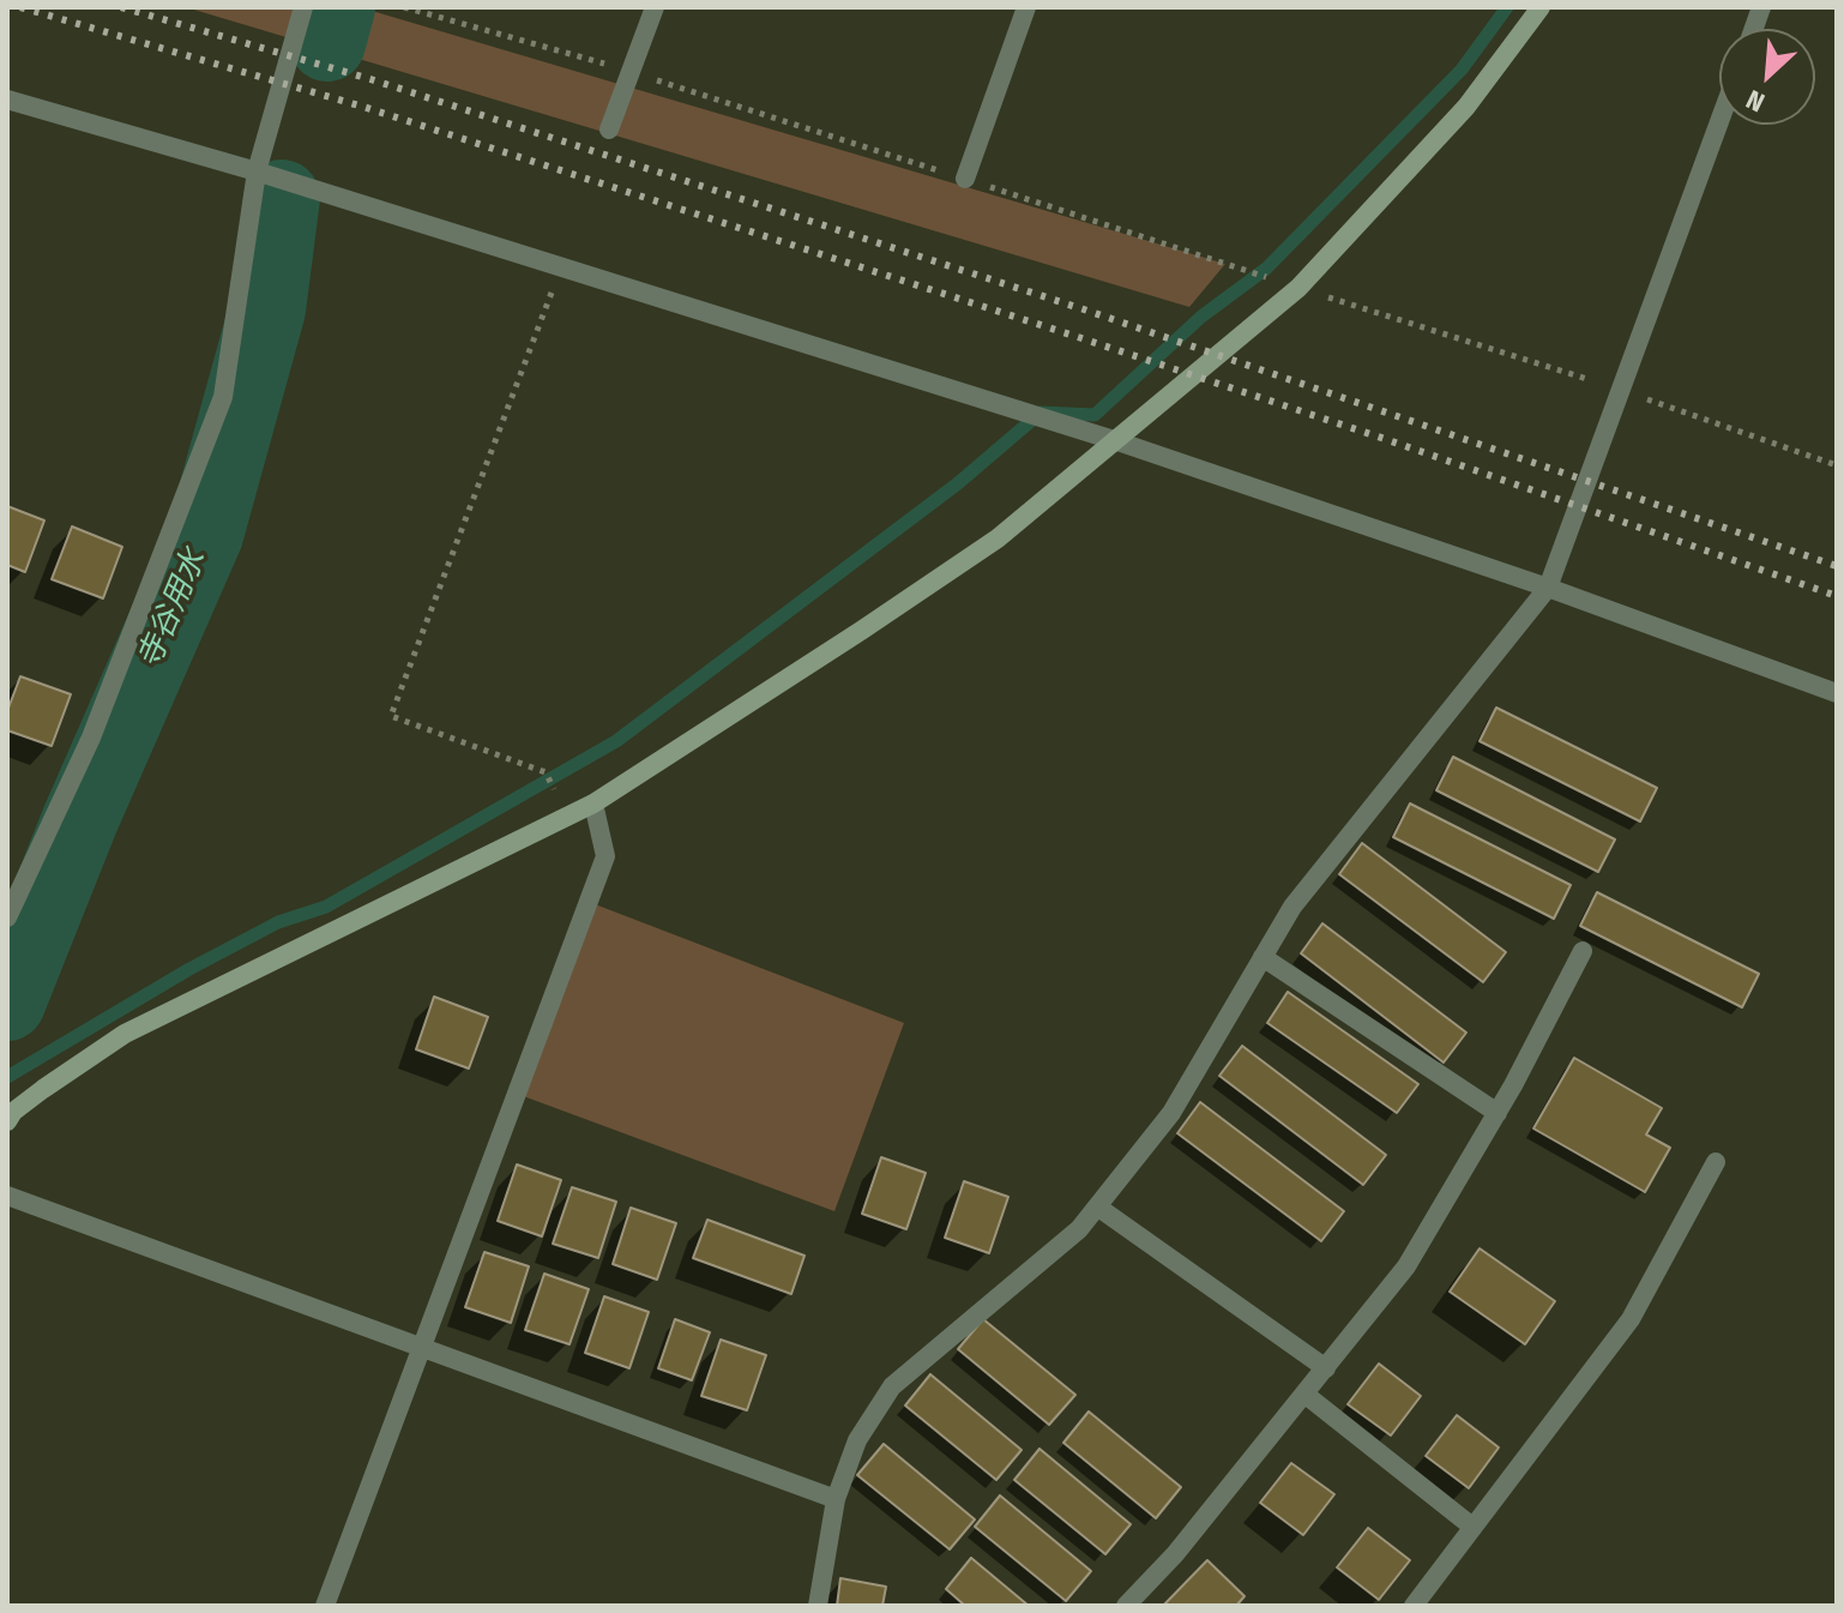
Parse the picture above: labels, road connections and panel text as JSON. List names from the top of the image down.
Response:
{
  "water": ["寺谷用水"],
  "north": "bottom left"
}
